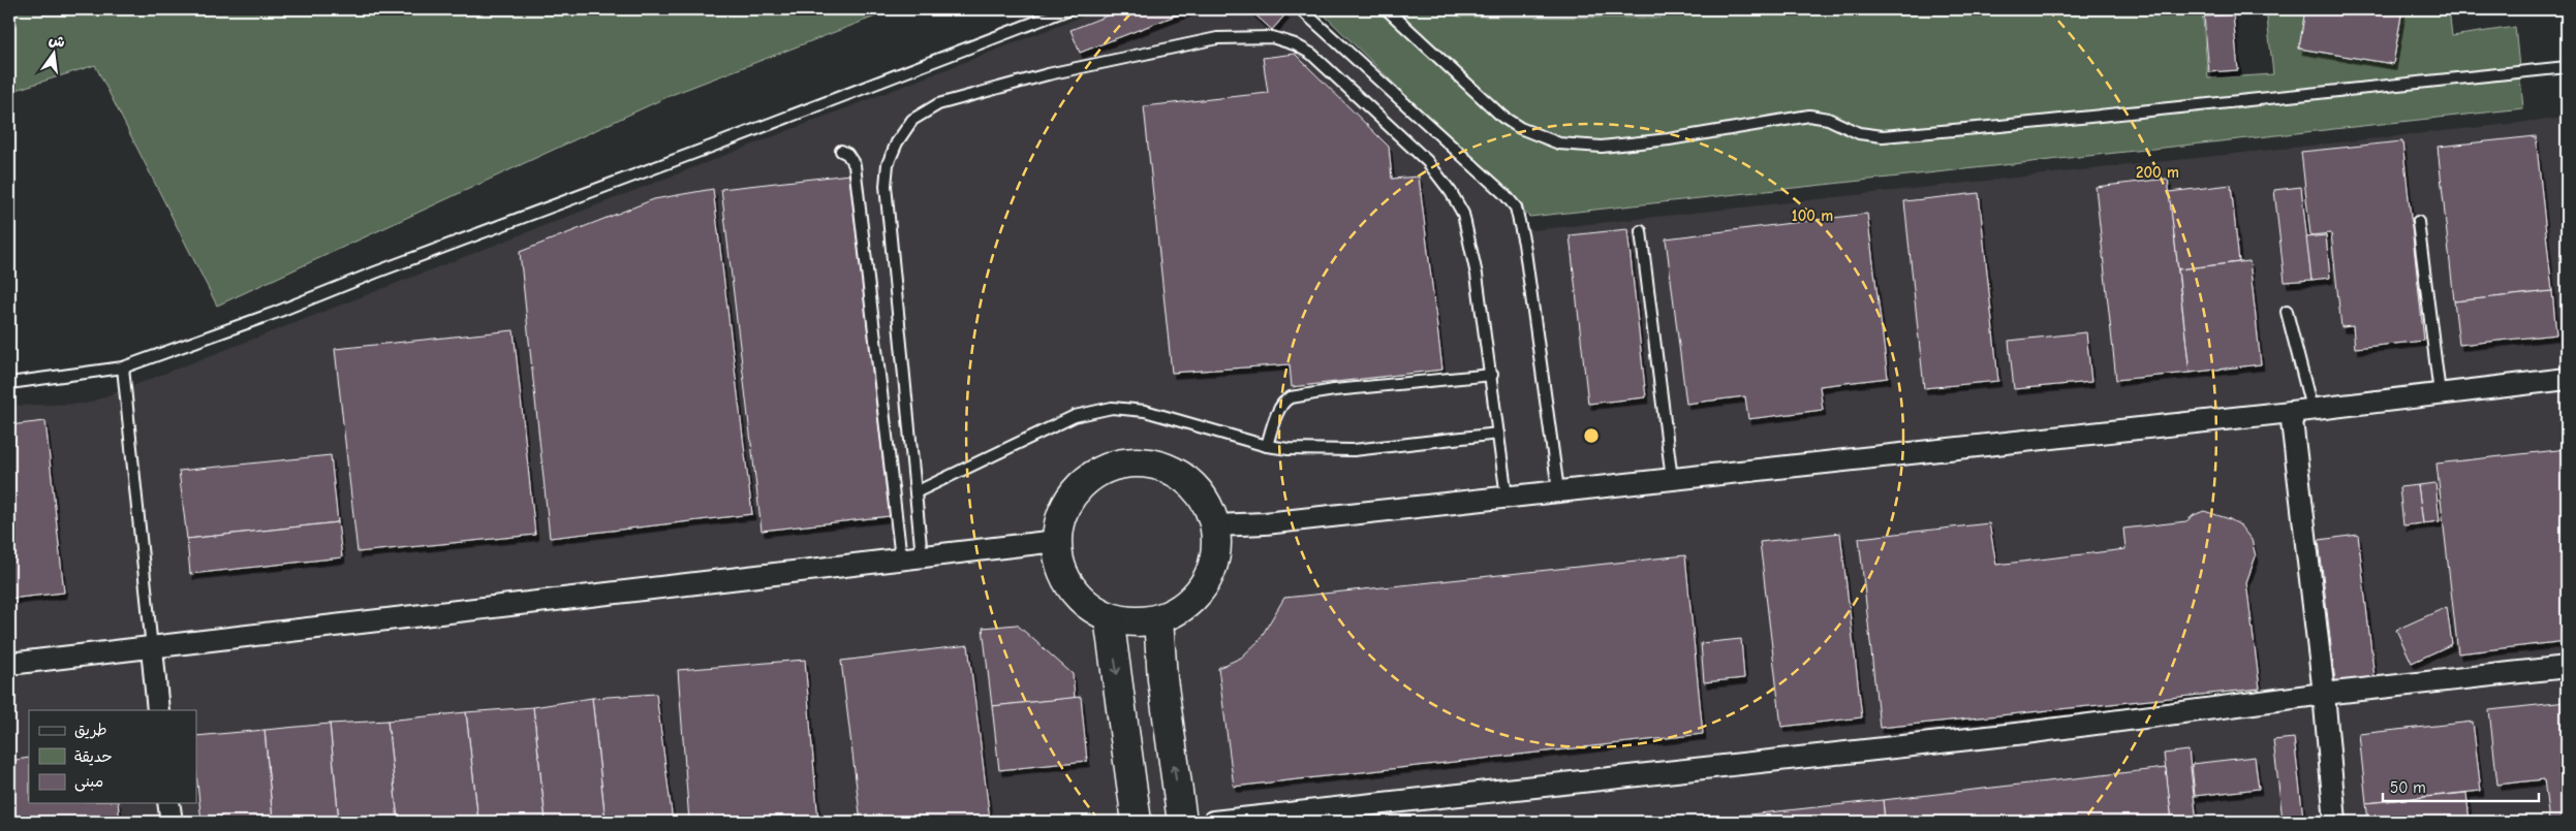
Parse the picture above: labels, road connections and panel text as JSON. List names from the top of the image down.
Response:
{
  "legend": ["طريق", "حديقة", "مبنى"],
  "scale_bar": "50 m",
  "north": "top",
  "rings": ["200 m", "100 m"]
}
